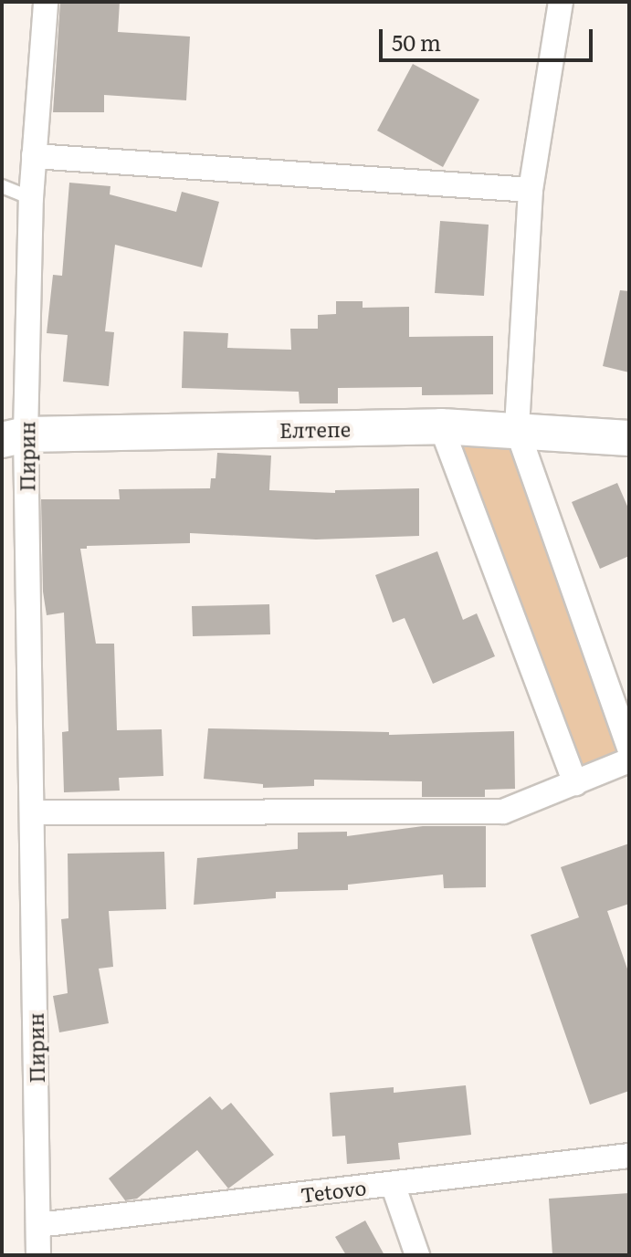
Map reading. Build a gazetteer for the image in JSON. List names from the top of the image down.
{
  "streets": {
    "main road": ["Елтепе"],
    "street": ["Пирин", "Tetovo"]
  },
  "crossings": [
    ["Елтепе", "Пирин"],
    ["Пирин", "Tetovo"]
  ],
  "scale_bar": "50 m"
}
